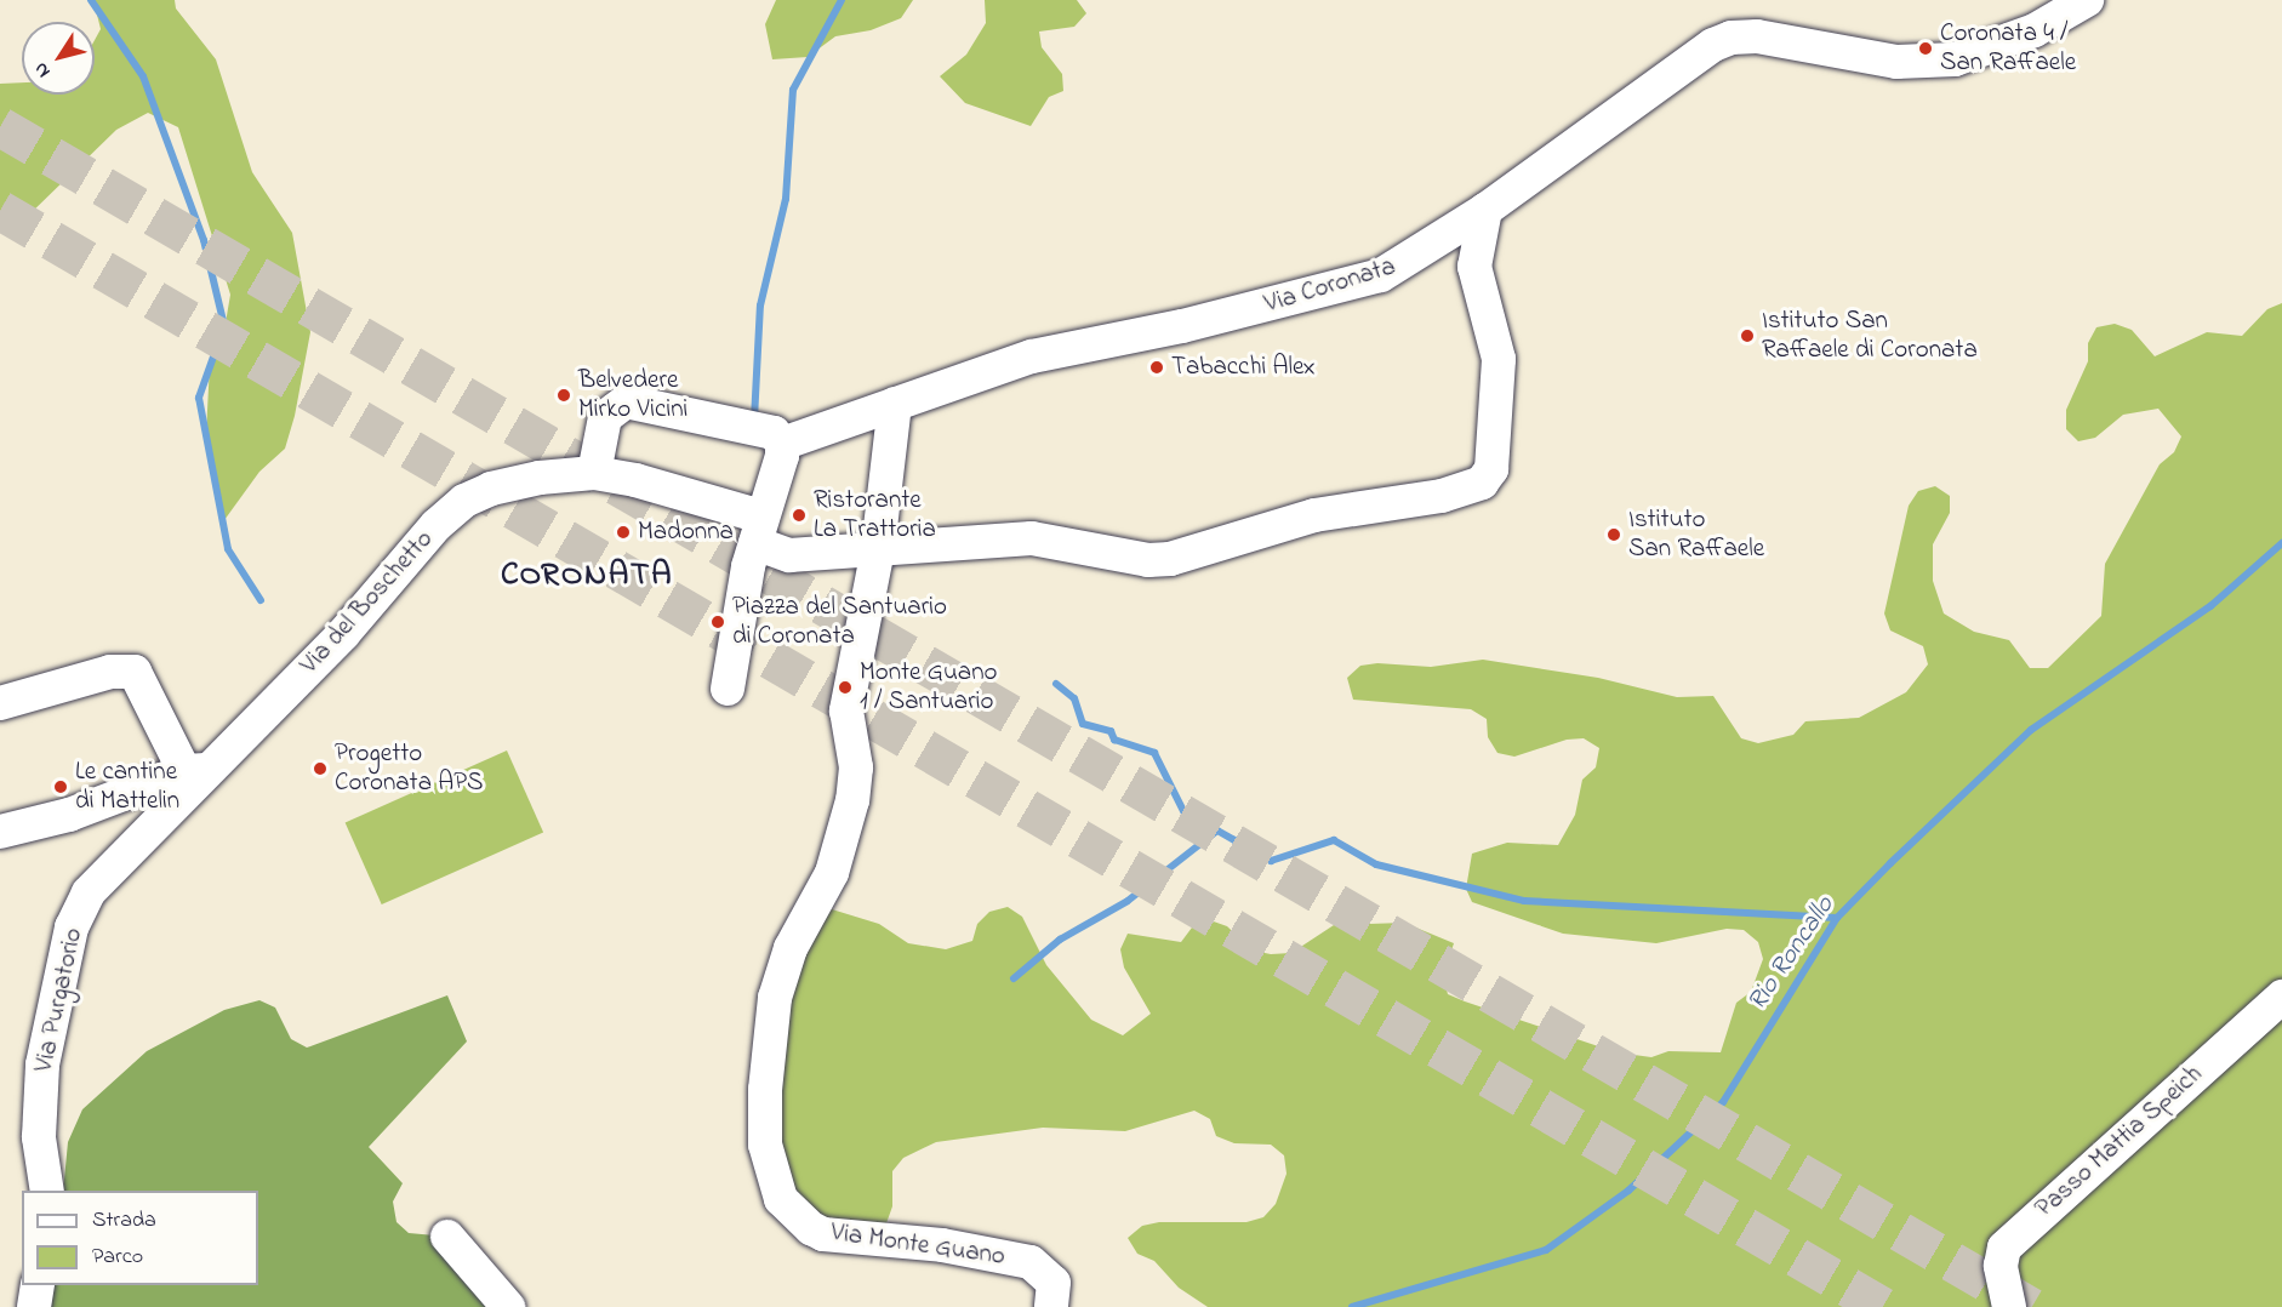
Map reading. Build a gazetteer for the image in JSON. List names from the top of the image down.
{
  "streets": {
    "street": [
      "Via Coronata",
      "Via del Boschetto",
      "Via Purgatorio",
      "Passo Mattia Speich",
      "Via Monte Guano"
    ]
  },
  "crossings": [
    ["Via Coronata", "Via Monte Guano"],
    ["Via del Boschetto", "Via Purgatorio"]
  ],
  "districts": ["CORONATA"],
  "water": ["Rio Roncallo"],
  "places": [
    "Coronata 4 / San Raffaele",
    "Istituto San Raffaele di Coronata",
    "Tabacchi Alex",
    "Belvedere Mirko Vicini",
    "Ristorante La Trattoria",
    "Madonna",
    "Istituto San Raffaele",
    "Piazza del Santuario di Coronata",
    "Monte Guano 1 / Santuario",
    "Progetto Coronata APS",
    "Le cantine di Mattelin"
  ],
  "legend": ["Strada", "Parco"],
  "north": "bottom left"
}
